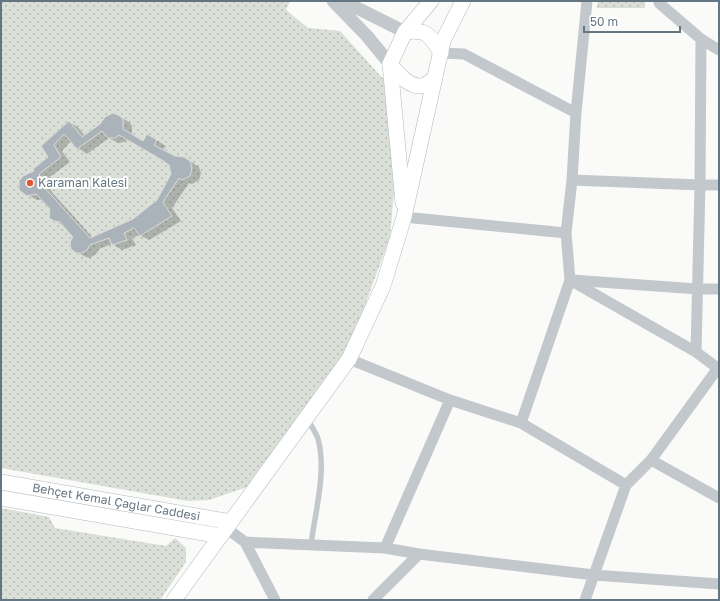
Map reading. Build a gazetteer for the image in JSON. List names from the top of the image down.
{
  "streets": {
    "main road": ["Behçet Kemal Çağlar Caddesi"]
  },
  "places": ["Karaman Kalesi"],
  "scale_bar": "50 m"
}
